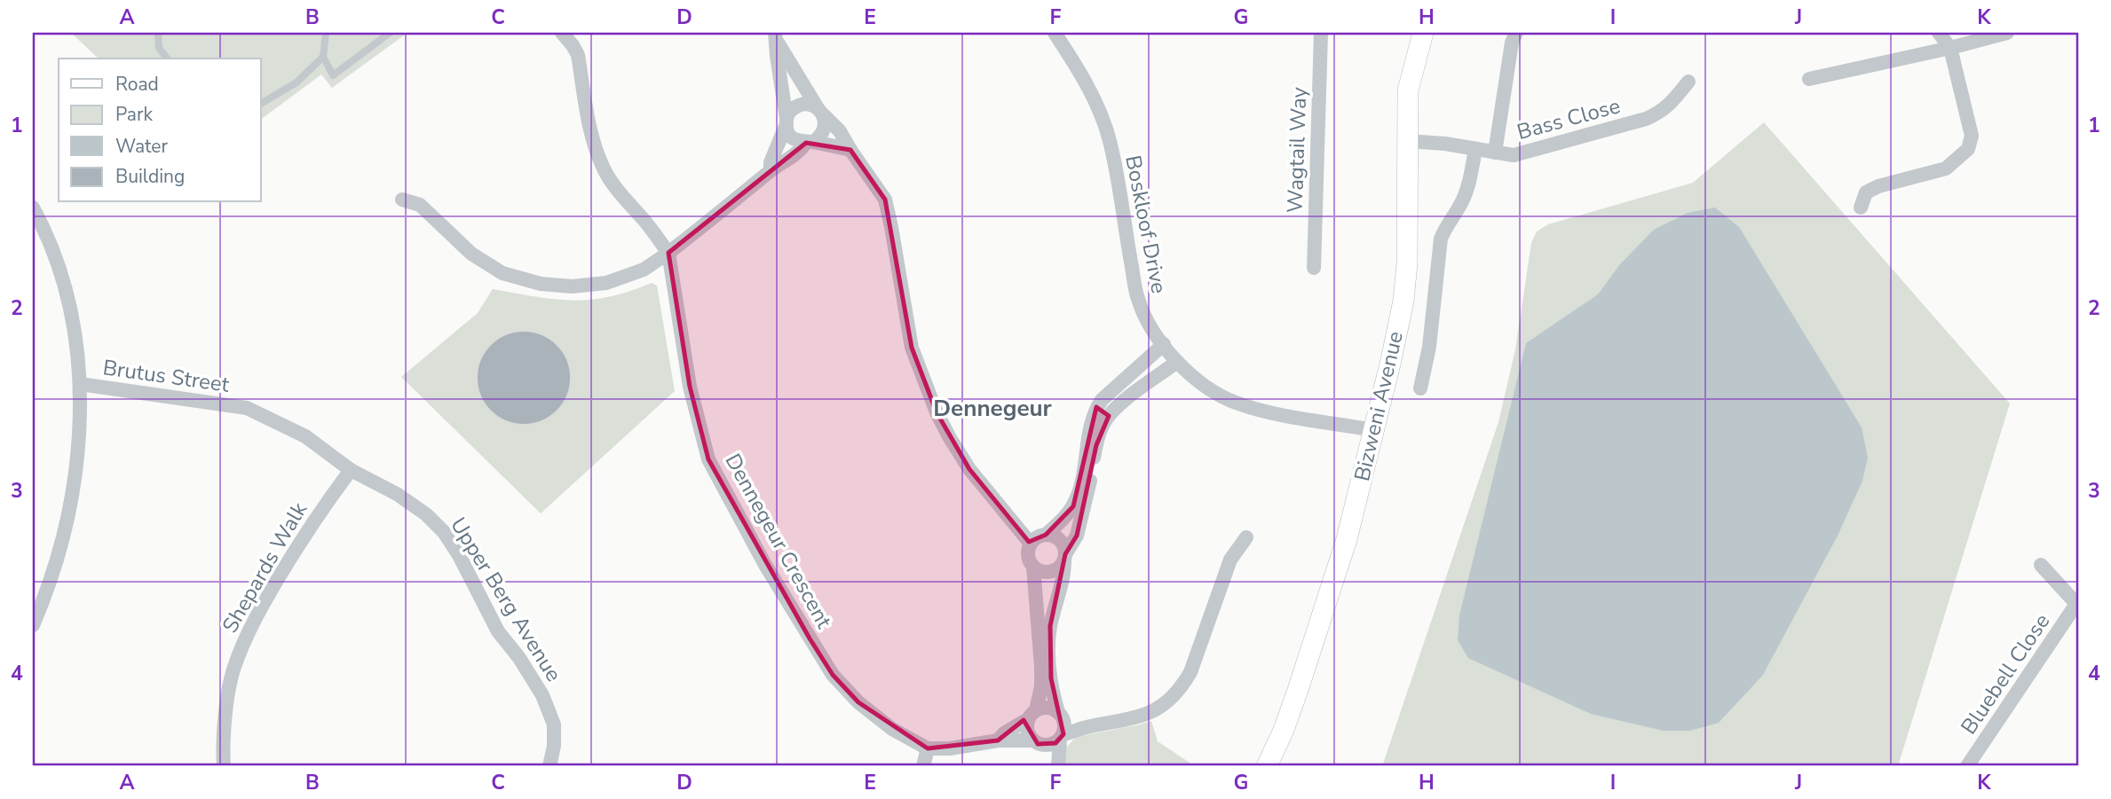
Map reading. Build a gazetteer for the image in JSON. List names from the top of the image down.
{
  "streets": {
    "street": [
      "Bass Close",
      "Wagtail Way",
      "Boskloof Drive",
      "Brutus Street",
      "Bizweni Avenue",
      "Dennegeur Crescent",
      "Shepards Walk",
      "Upper Berg Avenue",
      "Bluebell Close"
    ]
  },
  "crossings": [
    ["Bass Close", "Bizweni Avenue"],
    ["Boskloof Drive", "Bizweni Avenue"],
    ["Brutus Street", "Upper Berg Avenue"],
    ["Shepards Walk", "Upper Berg Avenue"]
  ],
  "districts": ["Dennegeur"],
  "legend": [
    "Road",
    "Park",
    "Water",
    "Building"
  ],
  "grid": {
    "columns": [
      "A",
      "B",
      "C",
      "D",
      "E",
      "F",
      "G",
      "H",
      "I",
      "J",
      "K"
    ],
    "rows": [
      "1",
      "2",
      "3",
      "4"
    ]
  }
}
